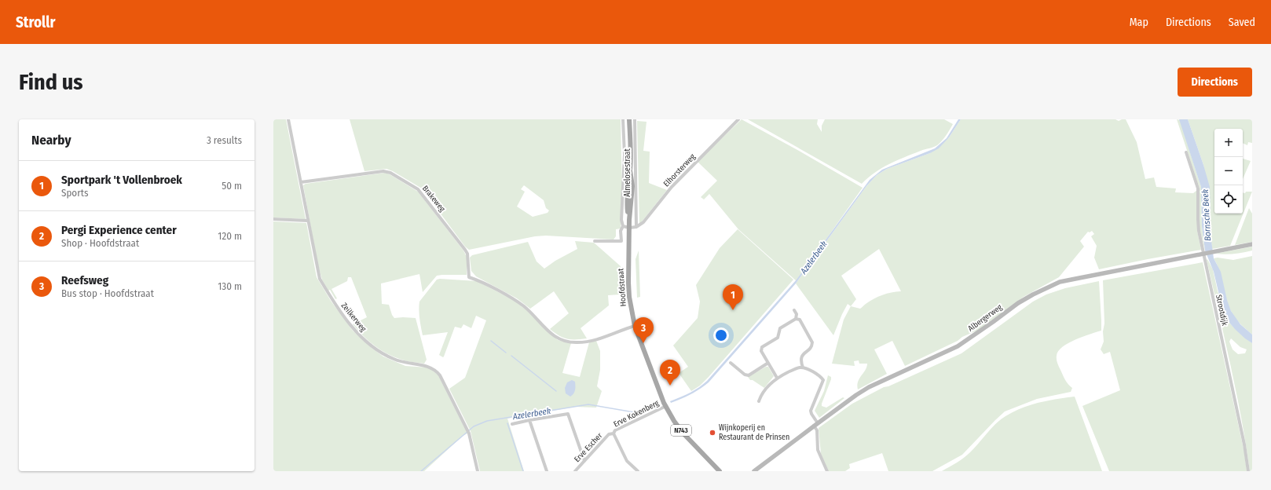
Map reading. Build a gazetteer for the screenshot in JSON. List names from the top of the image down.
{
  "streets": {
    "main road": [
      "Almelosestraat",
      "Hoofdstraat",
      "Albergerweg",
      "N743"
    ],
    "street": [
      "Elhorsterweg",
      "Brakeweg",
      "Strootdijk",
      "Zeilkerweg",
      "Erve Kokenberg",
      "Erve Escher"
    ]
  },
  "crossings": [
    ["Elhorsterweg", "Almelosestraat"],
    ["Almelosestraat", "Hoofdstraat"],
    ["Brakeweg", "Hoofdstraat"],
    ["Brakeweg", "Zeilkerweg"],
    ["Hoofdstraat", "Erve Kokenberg"],
    ["Strootdijk", "Albergerweg"],
    ["Erve Kokenberg", "Erve Escher"]
  ],
  "water": ["Bornsche Beek", "Azelerbeek"],
  "places": ["Wijnkoperij en Restaurant de Prinsen"],
  "page": {
    "header": "Strollr",
    "nav": ["Map", "Directions", "Saved"],
    "buttons": "Directions",
    "title": "Find us",
    "heading": ["Nearby", "3 results"],
    "map_buttons": ["+", "−"],
    "list": [
      {
        "mark": "1",
        "name": "Sportpark 't Vollenbroek",
        "note": "Sports",
        "value": "50 m"
      },
      {
        "mark": "2",
        "name": "Pergi Experience center",
        "note": "Shop · Hoofdstraat",
        "value": "120 m"
      },
      {
        "mark": "3",
        "name": "Reefsweg",
        "note": "Bus stop · Hoofdstraat",
        "value": "130 m"
      }
    ],
    "pins": ["1", "3", "2"]
  }
}
